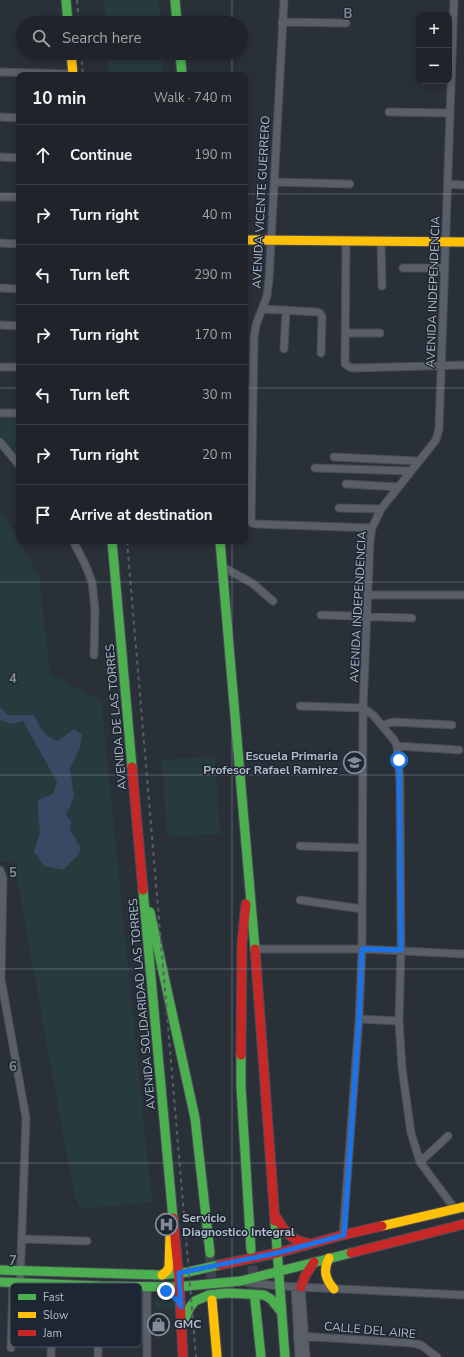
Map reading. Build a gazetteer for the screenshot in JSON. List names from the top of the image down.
{
  "streets": {
    "main road": ["AVENIDA DE LAS TORRES", "AVENIDA SOLIDARIDAD LAS TORRES"],
    "street": ["AVENIDA VICENTE GUERRERO", "AVENIDA INDEPENDENCIA", "CALLE DEL AIRE"]
  },
  "crossings": [
    ["AVENIDA VICENTE GUERRERO", "AVENIDA INDEPENDENCIA"],
    ["AVENIDA DE LAS TORRES", "AVENIDA SOLIDARIDAD LAS TORRES"]
  ],
  "places": {
    "school or university": ["Escuela Primaria Profesor Rafael Ramirez"],
    "hospital": ["Servicio Diagnostico Integral"],
    "shop": ["GMC"]
  },
  "legend": ["Fast", "Slow", "Jam"],
  "page": {
    "map_buttons": ["+", "−"],
    "search": "Search here",
    "heading": ["10 min", "Walk · 740 m"],
    "list": [
      ["Continue", "190 m"],
      ["Turn right", "40 m"],
      ["Turn left", "290 m"],
      ["Turn right", "170 m"],
      ["Turn left", "30 m"],
      ["Turn right", "20 m"],
      "Arrive at destination"
    ]
  },
  "grid": {
    "columns": ["B"],
    "rows": [
      "4",
      "5",
      "6",
      "7"
    ]
  }
}
